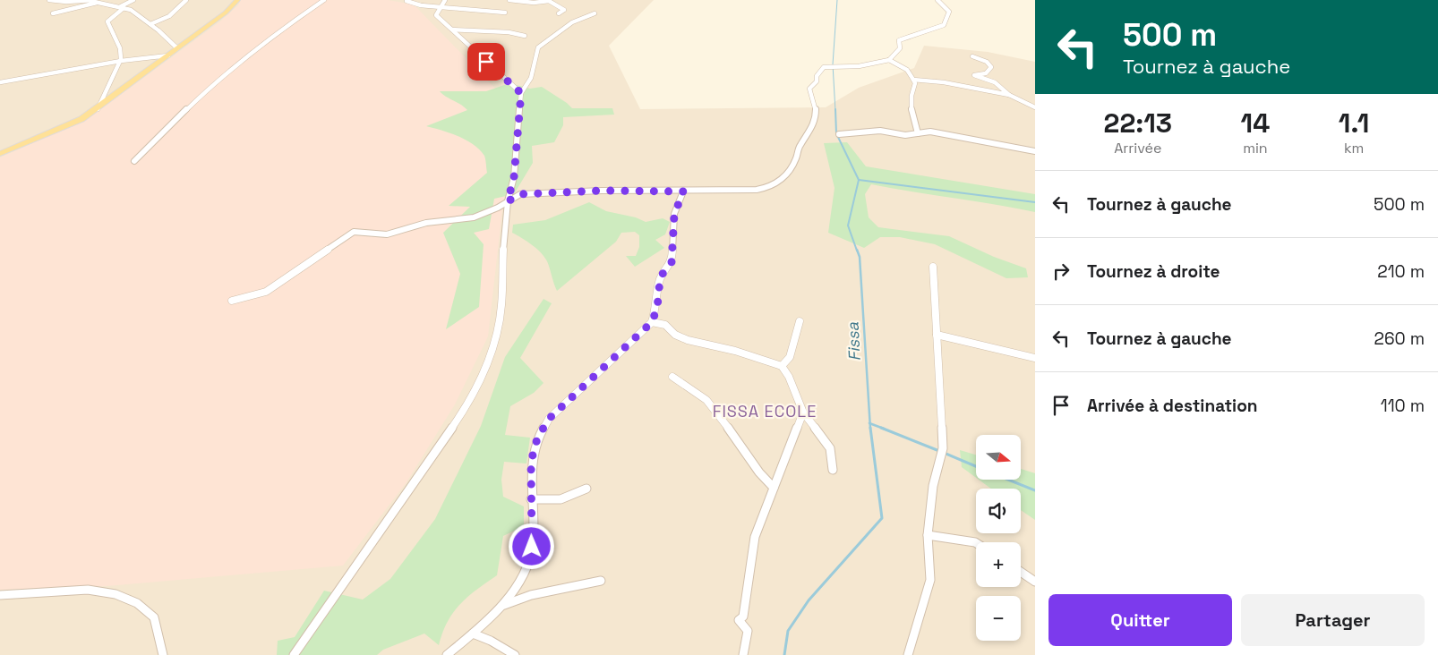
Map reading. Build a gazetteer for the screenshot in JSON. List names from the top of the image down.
{
  "districts": ["FISSA ECOLE"],
  "water": ["Fissa"],
  "north": "right",
  "page": {
    "turn": ["500 m", "Tournez à gauche"],
    "eta": [
      "22:13",
      "Arrivée",
      "14",
      "min",
      "1.1",
      "km"
    ],
    "list": [
      {
        "name": "Tournez à gauche",
        "value": "500 m"
      },
      {
        "name": "Tournez à droite",
        "value": "210 m"
      },
      {
        "name": "Tournez à gauche",
        "value": "260 m"
      },
      {
        "name": "Arrivée à destination",
        "value": "110 m"
      }
    ],
    "map_buttons": ["+", "−"],
    "buttons": ["Quitter", "Partager"]
  }
}
